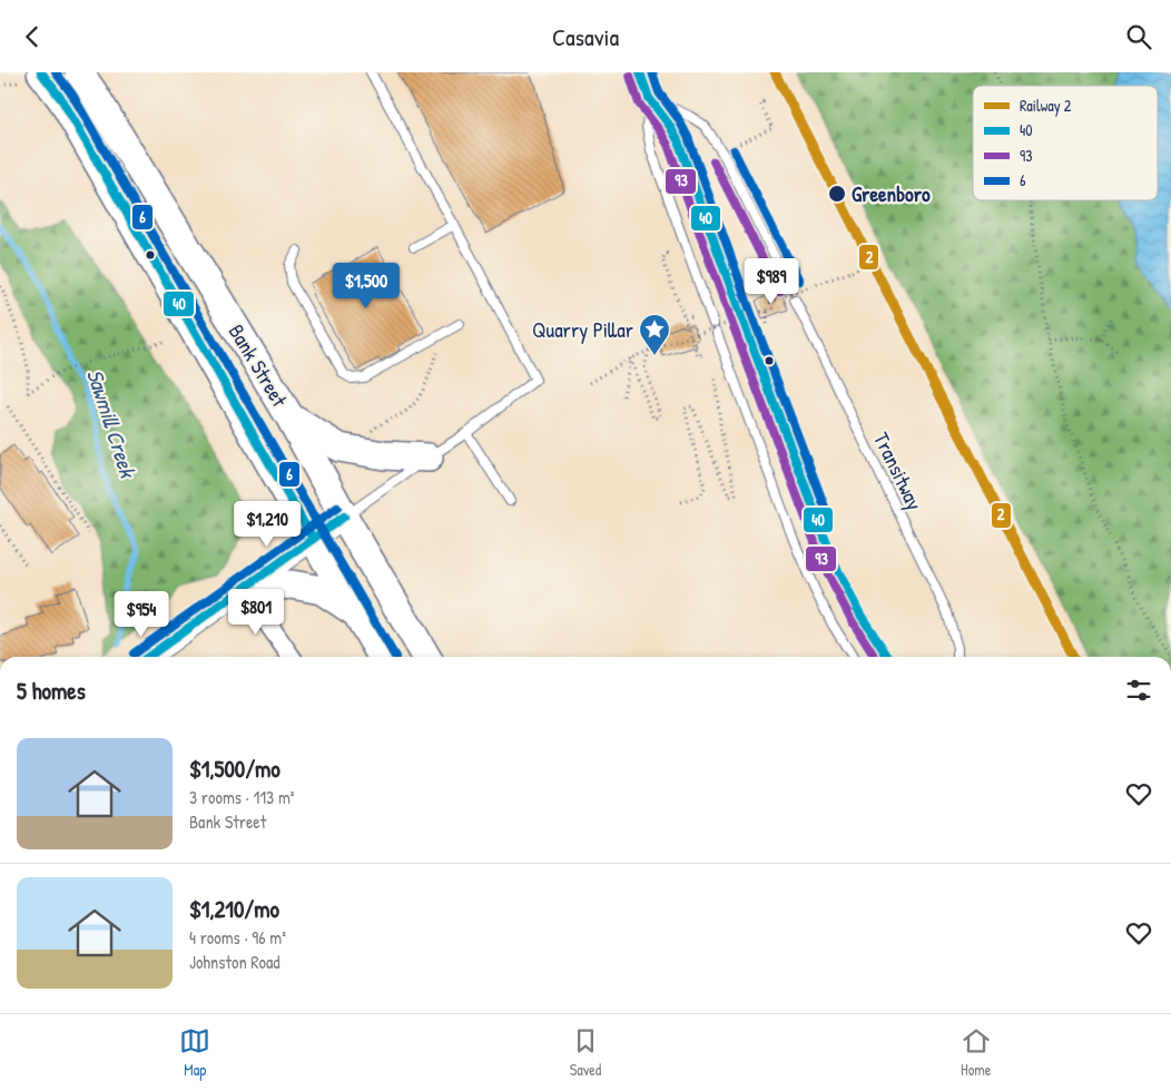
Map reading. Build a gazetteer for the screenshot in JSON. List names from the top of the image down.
{
  "streets": {
    "main road": ["Bank Street"],
    "lane": ["Transitway"]
  },
  "water": ["Sawmill Creek"],
  "places": {
    "other": ["Greenboro"],
    "place": ["Quarry Pillar"]
  },
  "lines": [
    "rail line 2",
    "transit line 40",
    "transit line 6",
    "transit line 93"
  ],
  "legend": [
    "Railway 2",
    "40",
    "93",
    "6"
  ],
  "page": {
    "header": "Casavia",
    "price": [
      "$989",
      "$1,500",
      "$1,210",
      "$801",
      "$954"
    ],
    "heading": "5 homes",
    "list": [
      {
        "name": "$1,500/mo",
        "note": "3 rooms · 113 m² · Bank Street"
      },
      {
        "name": "$1,210/mo",
        "note": "4 rooms · 96 m² · Johnston Road"
      }
    ],
    "tabs": ["Map", "Saved", "Home"]
  }
}
